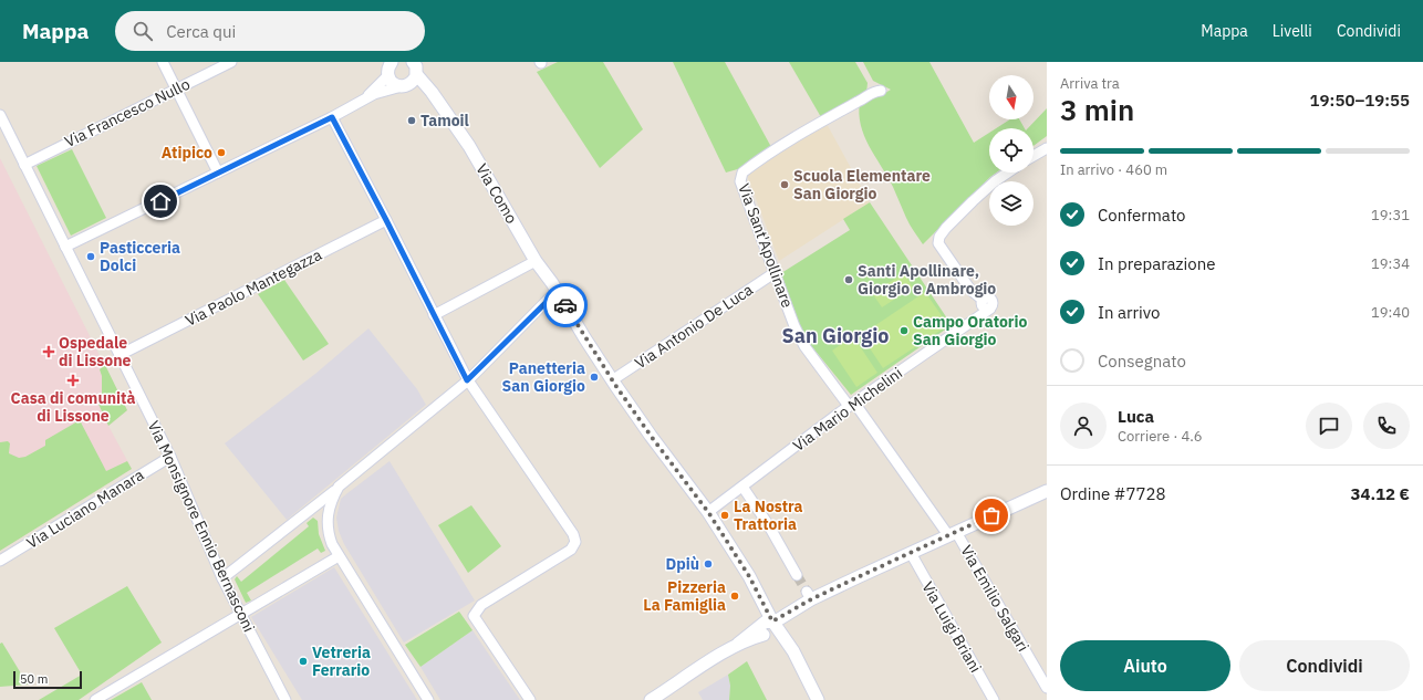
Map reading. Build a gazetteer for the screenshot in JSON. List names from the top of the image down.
{
  "streets": {
    "street": [
      "Via Francesco Nullo",
      "Via Como",
      "Via Sant'Apollinare",
      "Via Paolo Mantegazza",
      "Via Antonio De Luca",
      "Via Mario Michelini",
      "Via Luciano Manara",
      "Via Monsignore Ennio Bernasconi",
      "Via Emilio Salgari",
      "Via Luigi Briani"
    ]
  },
  "crossings": [
    ["Via Francesco Nullo", "Via Monsignore Ennio Bernasconi"],
    ["Via Como", "Via Antonio De Luca"],
    ["Via Como", "Via Mario Michelini"],
    ["Via Sant'Apollinare", "Via Antonio De Luca"],
    ["Via Sant'Apollinare", "Via Mario Michelini"],
    ["Via Sant'Apollinare", "Via Emilio Salgari"],
    ["Via Paolo Mantegazza", "Via Monsignore Ennio Bernasconi"],
    ["Via Mario Michelini", "Via Emilio Salgari"],
    ["Via Luciano Manara", "Via Monsignore Ennio Bernasconi"]
  ],
  "districts": ["San Giorgio"],
  "places": {
    "other": [
      "Tamoil",
      "Atipico",
      "Scuola Elementare San Giorgio",
      "Pasticceria Dolci",
      "Santi Apollinare, Giorgio e Ambrogio",
      "Campo Oratorio San Giorgio",
      "Panetteria San Giorgio",
      "La Nostra Trattoria",
      "Dpiù",
      "Pizzeria La Famiglia",
      "Vetreria Ferrario"
    ],
    "health": ["Ospedale di Lissone", "Casa di comunità di Lissone"]
  },
  "scale_bar": "50 m",
  "north": "bottom",
  "page": {
    "header": "Mappa",
    "search": "Cerca qui",
    "nav": ["Mappa", "Livelli", "Condividi"],
    "heading": ["3 min", "Arriva tra", "19:50–19:55"],
    "panel": [
      "Luca",
      "Corriere · 4.6",
      "Ordine #7728",
      "34.12 €"
    ],
    "bar": "In arrivo · 460 m",
    "list": [
      ["Confermato", "19:31"],
      ["In preparazione", "19:34"],
      ["In arrivo", "19:40"],
      "Consegnato"
    ],
    "buttons": ["Aiuto", "Condividi"],
    "scale": "50 m"
  }
}
